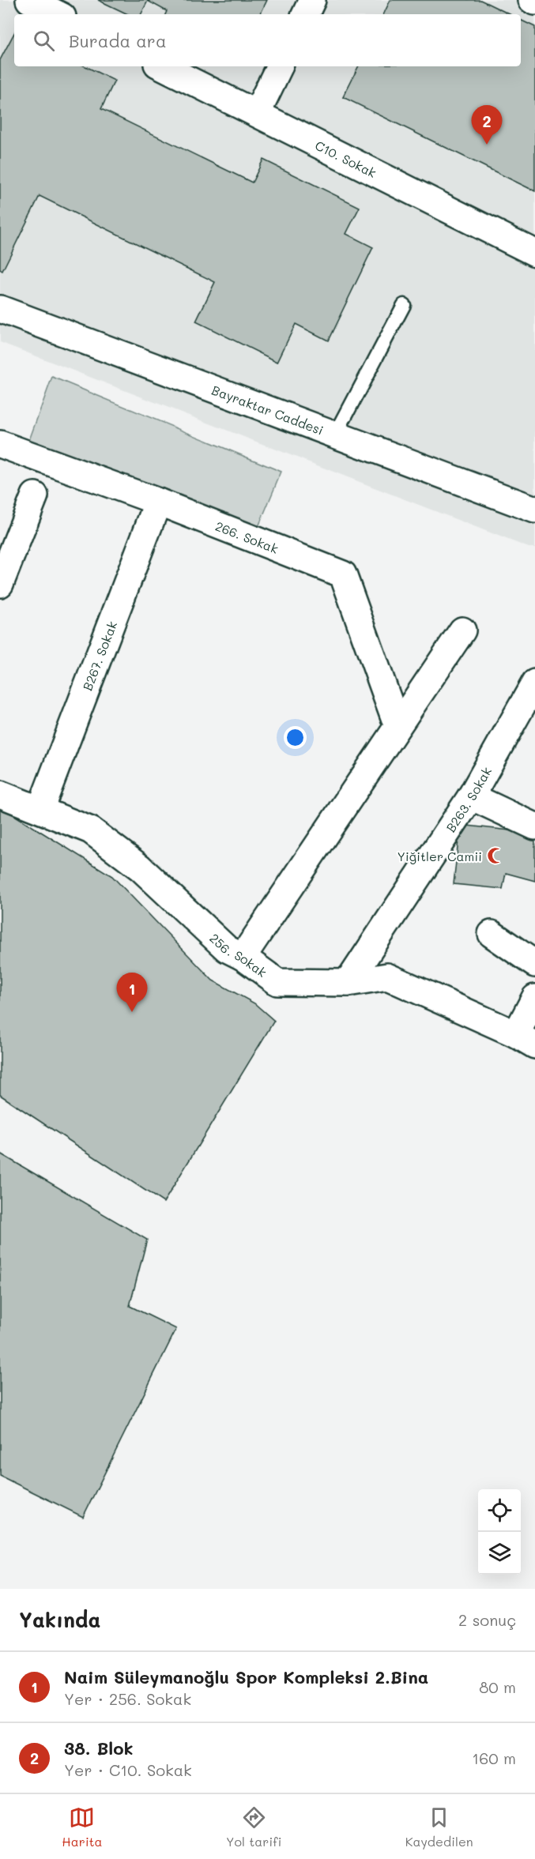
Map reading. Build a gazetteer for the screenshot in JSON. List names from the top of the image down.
{
  "streets": {
    "street": [
      "C10. Sokak",
      "Bayraktar Caddesi",
      "266. Sokak",
      "B267. Sokak",
      "B263. Sokak",
      "256. Sokak"
    ]
  },
  "crossings": [
    ["266. Sokak", "B267. Sokak"],
    ["B267. Sokak", "256. Sokak"],
    ["B263. Sokak", "256. Sokak"]
  ],
  "places": {
    "mosque": ["Yiğitler Camii"]
  },
  "page": {
    "search": "Burada ara",
    "pins": ["2", "1"],
    "heading": ["Yakında", "2 sonuç"],
    "list": [
      {
        "mark": "1",
        "name": "Naim Süleymanoğlu Spor Kompleksi 2.Bina",
        "note": "Yer · 256. Sokak",
        "value": "80 m"
      },
      {
        "mark": "2",
        "name": "38. Blok",
        "note": "Yer · C10. Sokak",
        "value": "160 m"
      }
    ],
    "nav": ["Harita", "Yol tarifi", "Kaydedilen"]
  }
}
